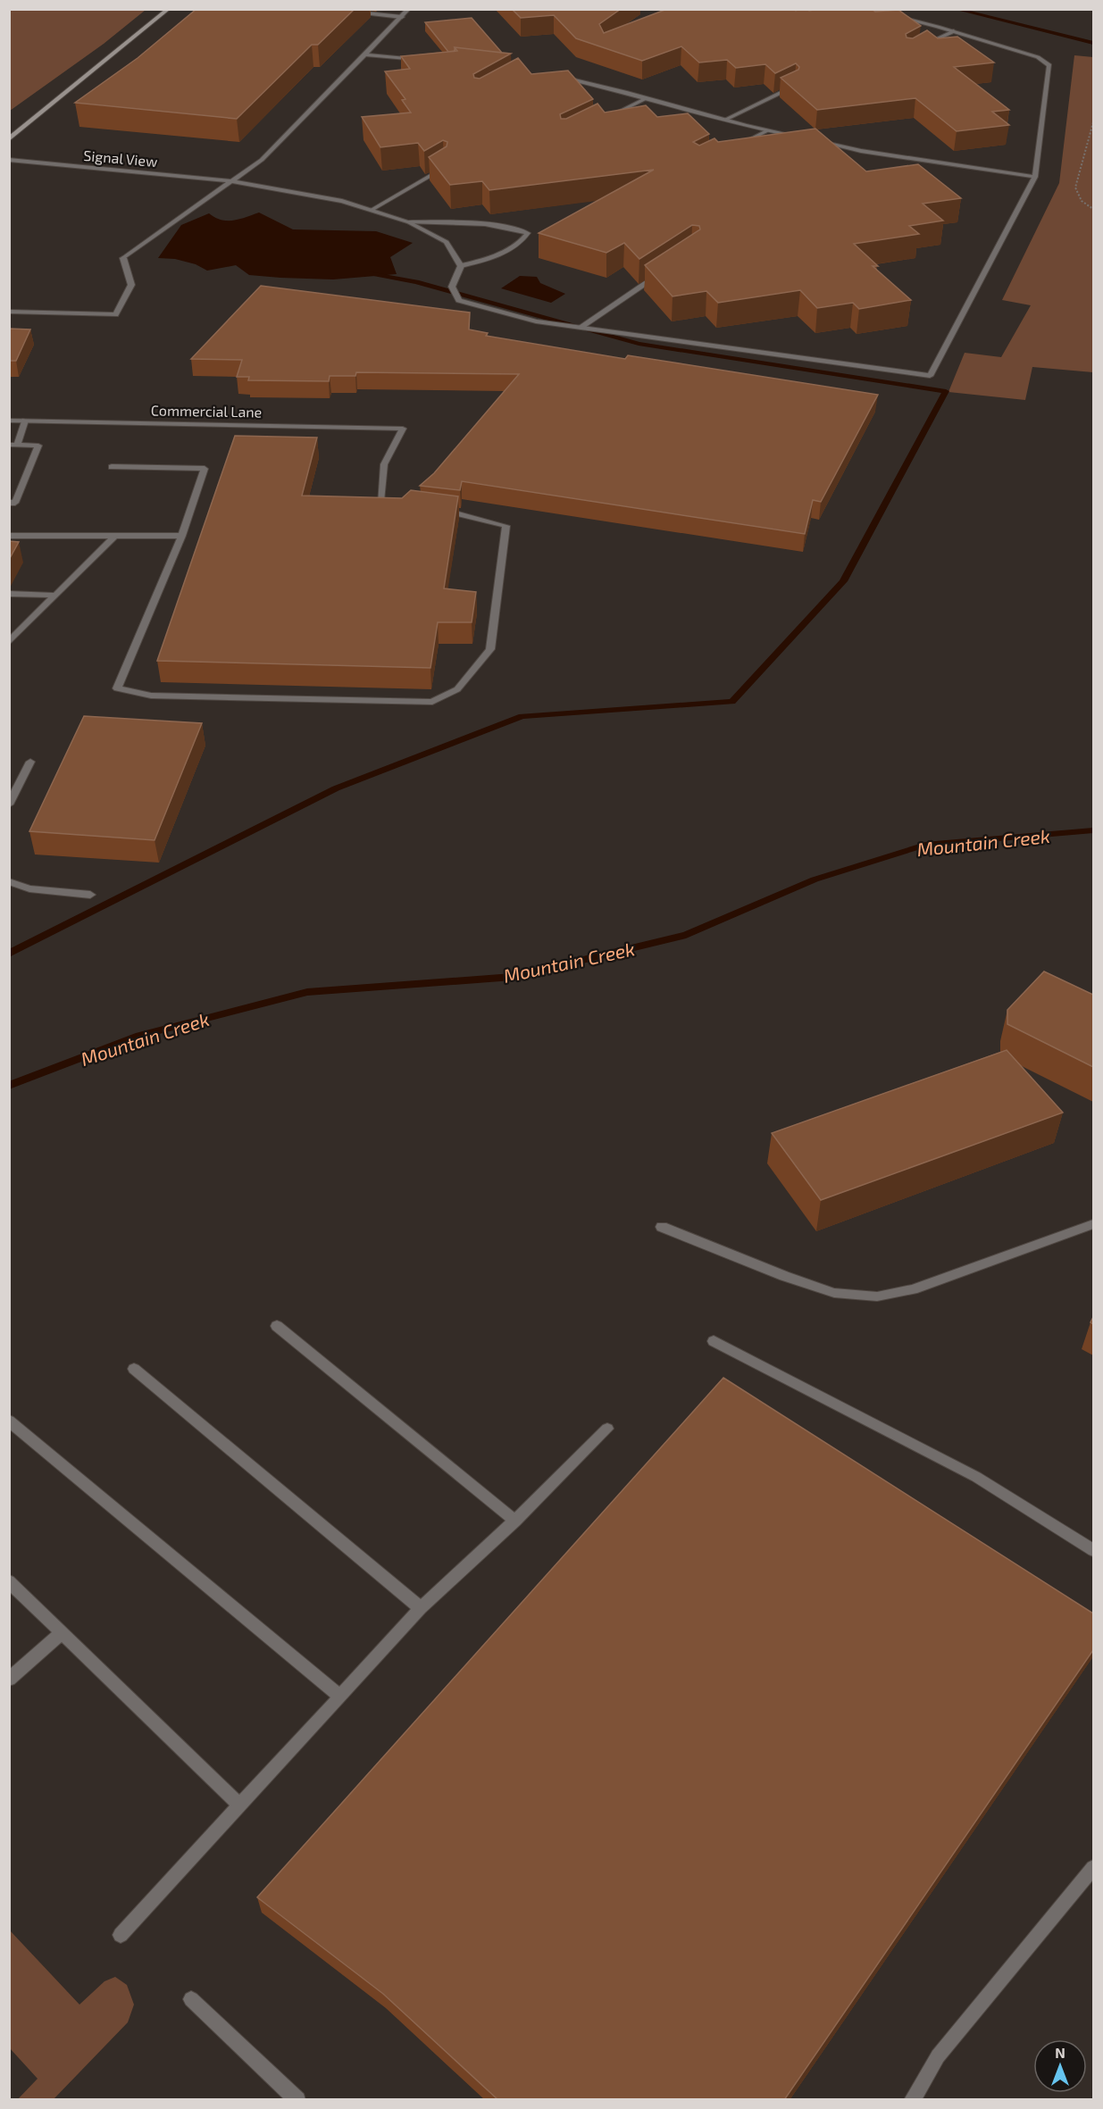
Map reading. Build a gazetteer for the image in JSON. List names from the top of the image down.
{
  "streets": {
    "street": ["Signal View", "Commercial Lane"]
  },
  "water": ["Mountain Creek"],
  "north": "top"
}
